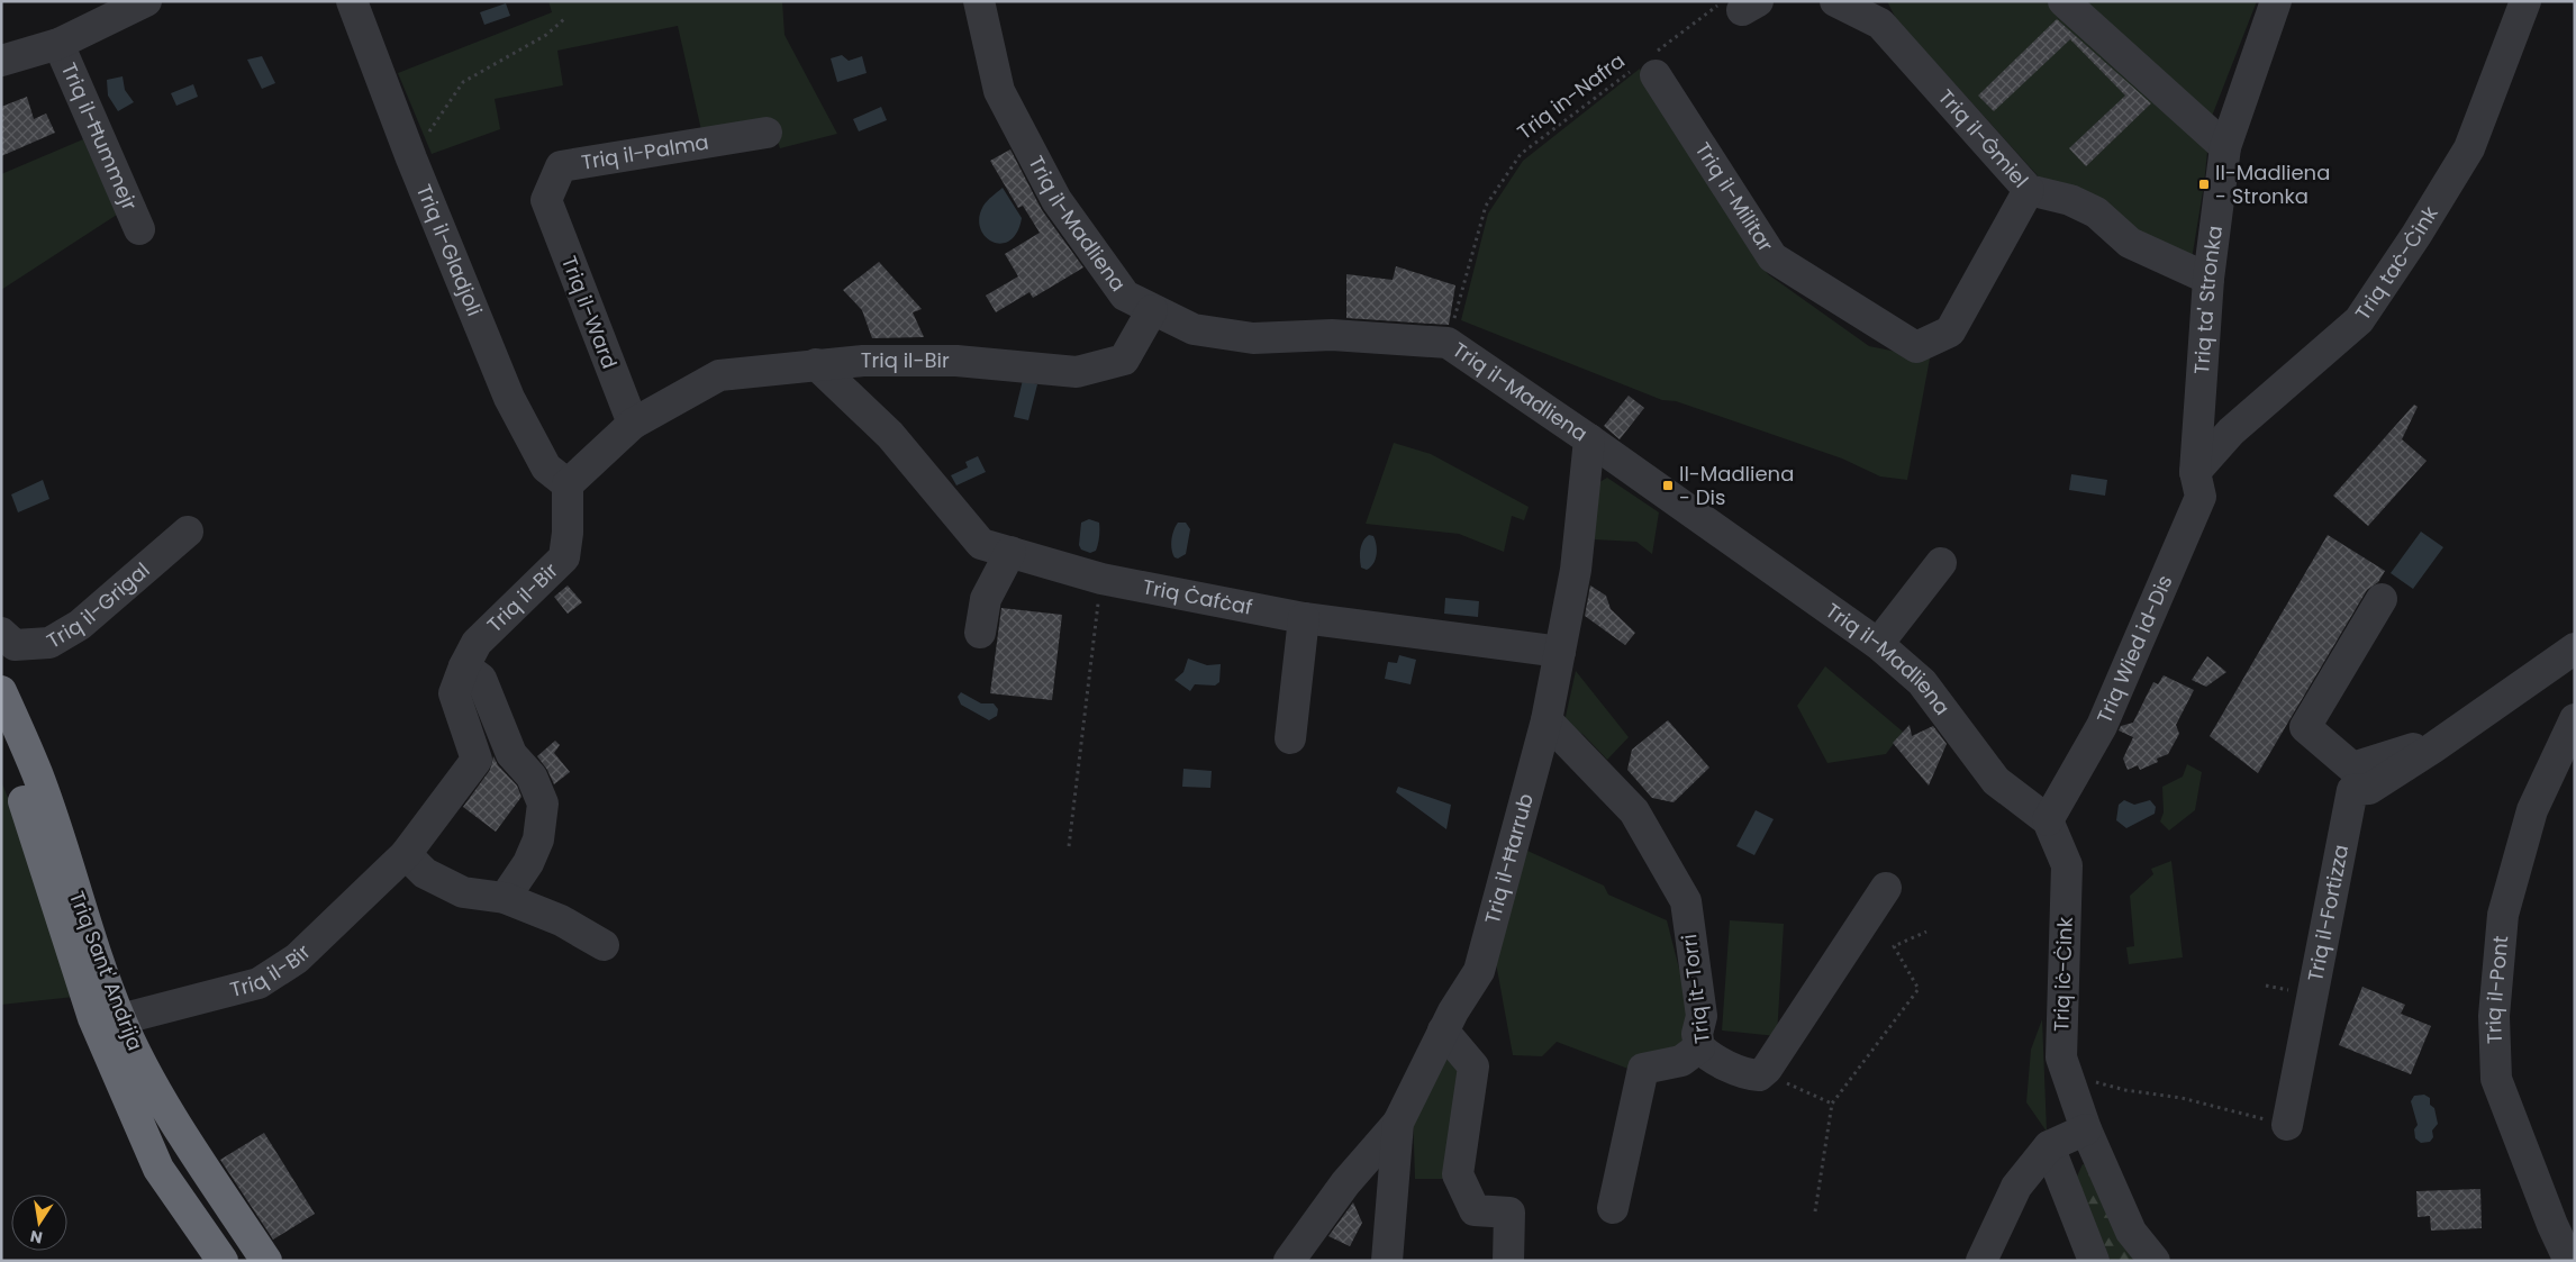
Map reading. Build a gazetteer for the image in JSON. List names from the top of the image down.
{
  "streets": {
    "highway": ["Triq Sant' Andrija"],
    "street": [
      "Triq il-Ħummejr",
      "Triq il-Ġmiel",
      "Triq il-Palma",
      "Triq il-Militar",
      "Triq il-Madliena",
      "Triq il-Gladjoli",
      "Triq taċ-Ċink",
      "Triq ta' Stronka",
      "Triq il-Ward",
      "Triq il-Bir",
      "Triq Ċafċaf",
      "Triq il-Grigal",
      "Triq Wied id-Dis",
      "Triq il-Ħarrub",
      "Triq il-Fortizza",
      "Triq iċ-Ċink",
      "Triq it-Torri",
      "Triq il-Pont"
    ],
    "path": ["Triq in-Nafra"]
  },
  "crossings": [
    ["Triq in-Nafra", "Triq il-Militar"],
    ["Triq in-Nafra", "Triq il-Madliena"],
    ["Triq il-Ġmiel", "Triq il-Militar"],
    ["Triq il-Ġmiel", "Triq ta' Stronka"],
    ["Triq il-Palma", "Triq il-Ward"],
    ["Triq il-Madliena", "Triq il-Bir"],
    ["Triq il-Madliena", "Triq Wied id-Dis"],
    ["Triq il-Madliena", "Triq il-Ħarrub"],
    ["Triq il-Madliena", "Triq iċ-Ċink"],
    ["Triq il-Gladjoli", "Triq il-Bir"],
    ["Triq taċ-Ċink", "Triq ta' Stronka"],
    ["Triq taċ-Ċink", "Triq Wied id-Dis"],
    ["Triq ta' Stronka", "Triq Wied id-Dis"],
    ["Triq il-Ward", "Triq il-Bir"],
    ["Triq il-Bir", "Triq Ċafċaf"],
    ["Triq il-Bir", "Triq Sant' Andrija"],
    ["Triq Ċafċaf", "Triq il-Ħarrub"],
    ["Triq Wied id-Dis", "Triq iċ-Ċink"],
    ["Triq il-Ħarrub", "Triq it-Torri"]
  ],
  "places": {
    "transit": ["Il-Madliena - Stronka", "Il-Madliena - Dis"]
  },
  "north": "bottom"
}
